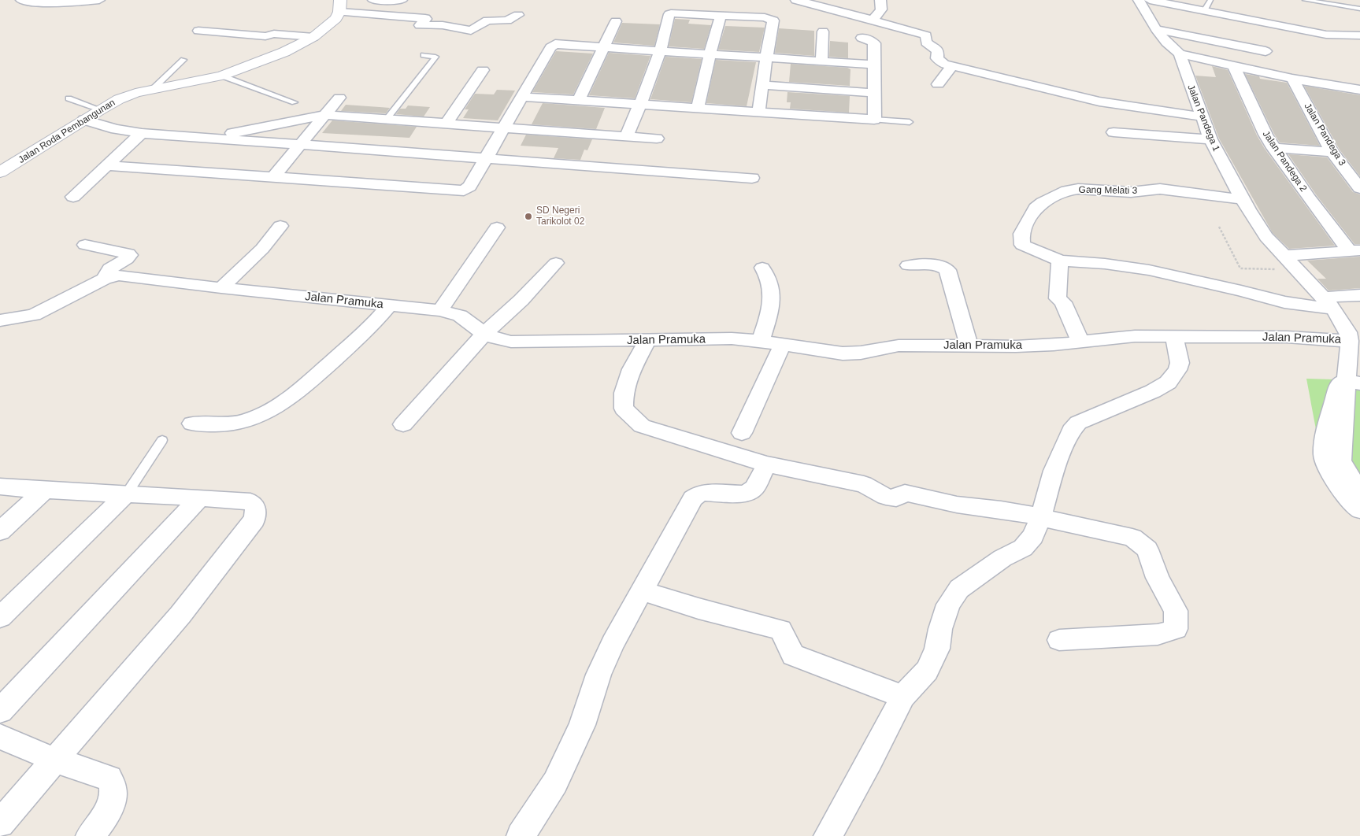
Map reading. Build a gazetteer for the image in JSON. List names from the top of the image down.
{
  "streets": {
    "street": [
      "Jalan Pandega 1",
      "Jalan Roda Pembangunan",
      "Jalan Pandega 3",
      "Jalan Pandega 2",
      "Gang Melati 3",
      "Jalan Pramuka"
    ]
  },
  "crossings": [
    ["Jalan Pandega 1", "Gang Melati 3"],
    ["Jalan Pandega 1", "Jalan Pramuka"]
  ],
  "places": ["SD Negeri Tarikolot 02"]
}
